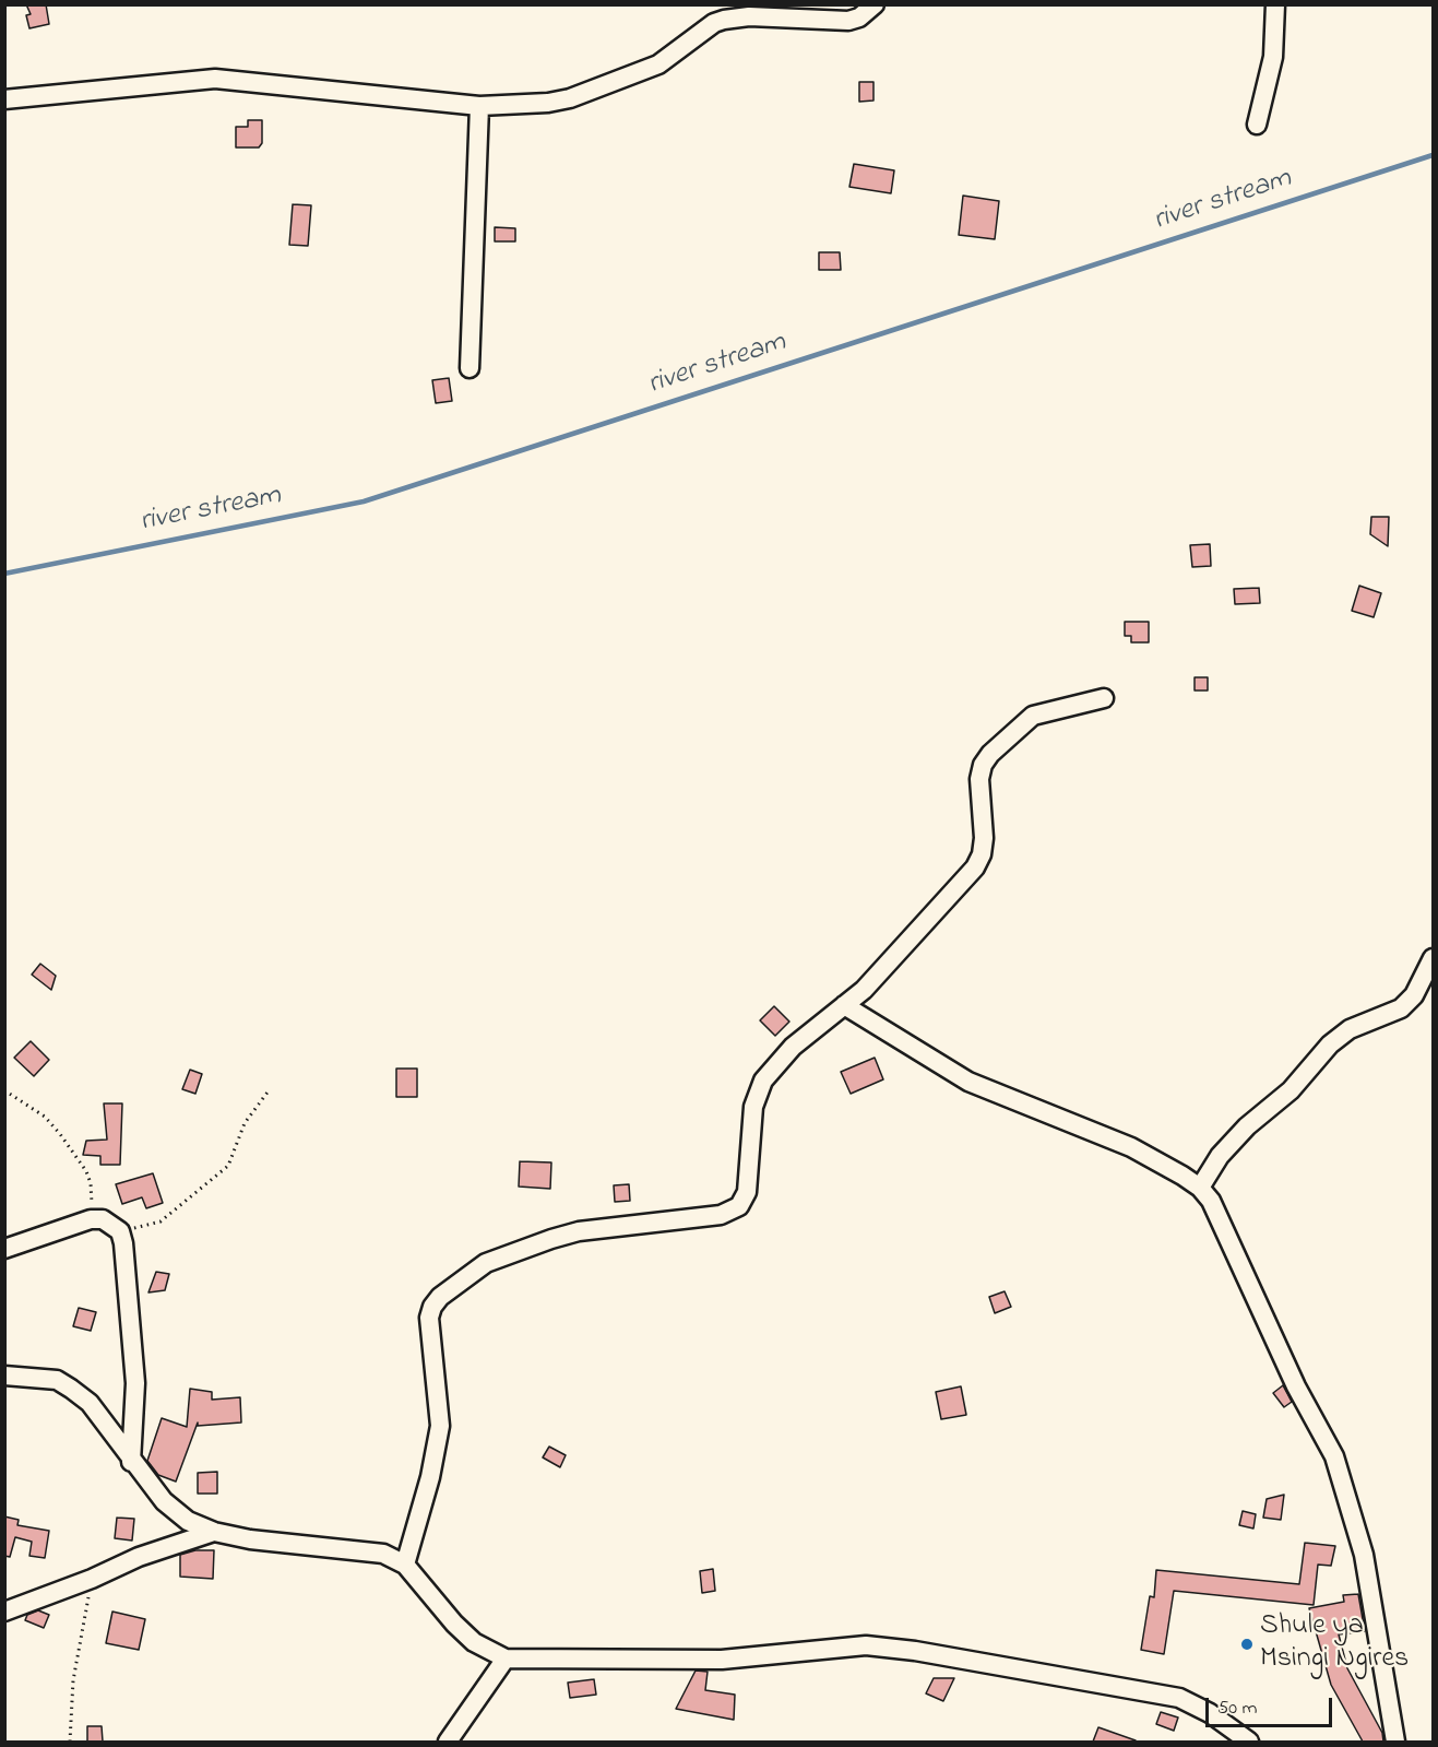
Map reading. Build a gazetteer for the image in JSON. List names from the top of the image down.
{
  "water": ["river stream"],
  "places": ["Shule ya Msingi Ngires"],
  "scale_bar": "50 m"
}
